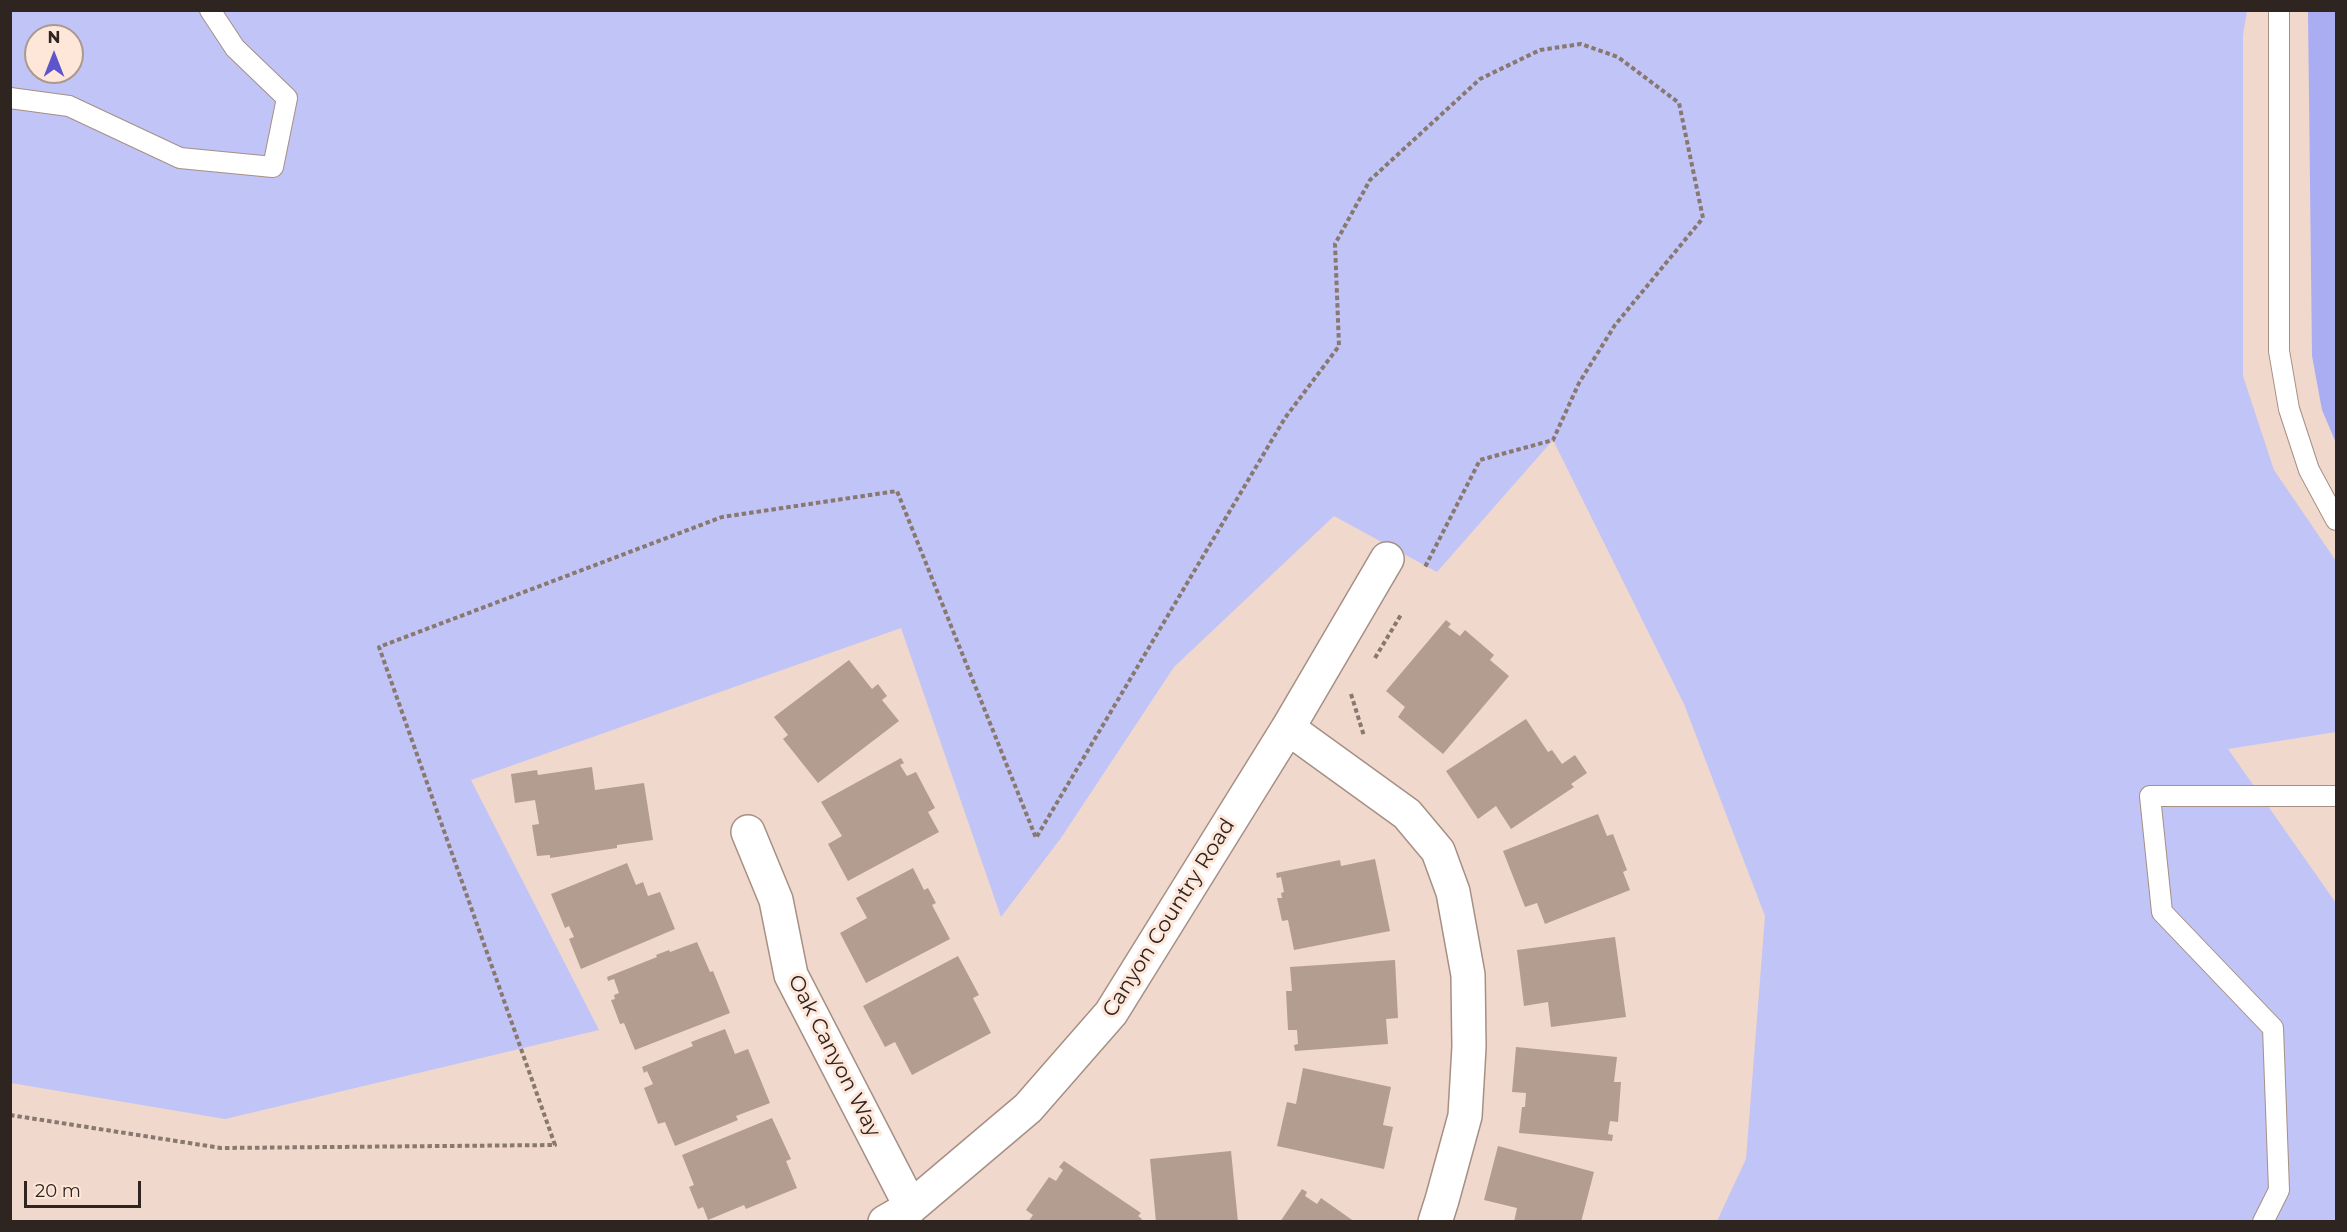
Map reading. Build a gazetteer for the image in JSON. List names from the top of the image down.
{
  "streets": {
    "street": ["Canyon Country Road", "Oak Canyon Way"]
  },
  "crossings": [
    ["Canyon Country Road", "Oak Canyon Way"]
  ],
  "scale_bar": "20 m",
  "north": "top"
}
